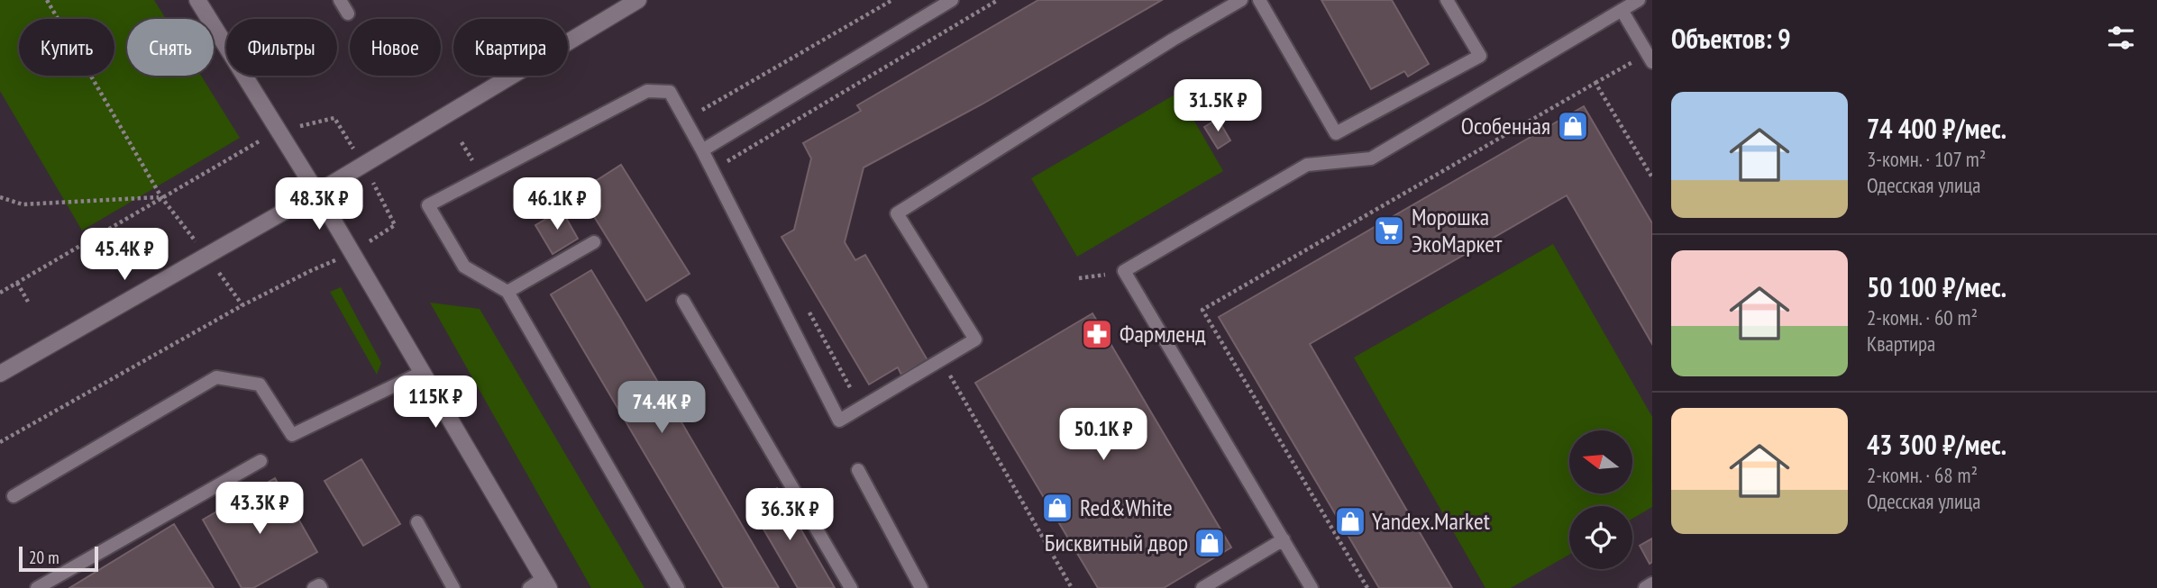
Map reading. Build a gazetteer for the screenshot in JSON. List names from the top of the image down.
{
  "places": {
    "shop": [
      "Особенная",
      "Red&White",
      "Yandex.Market",
      "Бисквитный двор"
    ],
    "supermarket": ["Морошка ЭкоМаркет"],
    "pharmacy": ["Фармленд"]
  },
  "scale_bar": "20 m",
  "north": "left",
  "page": {
    "heading": "Объектов: 9",
    "chip": [
      "Купить",
      "Снять",
      "Фильтры",
      "Новое",
      "Квартира"
    ],
    "list": [
      {
        "name": "74 400 ₽/мес.",
        "note": "3-комн. · 107 m² · Одесская улица"
      },
      {
        "name": "50 100 ₽/мес.",
        "note": "2-комн. · 60 m² · Квартира"
      },
      {
        "name": "43 300 ₽/мес.",
        "note": "2-комн. · 68 m² · Одесская улица"
      }
    ],
    "price": [
      "31.5K ₽",
      "48.3K ₽",
      "46.1K ₽",
      "45.4K ₽",
      "115K ₽",
      "74.4K ₽",
      "50.1K ₽",
      "43.3K ₽",
      "36.3K ₽"
    ],
    "scale": "20 m"
  }
}
